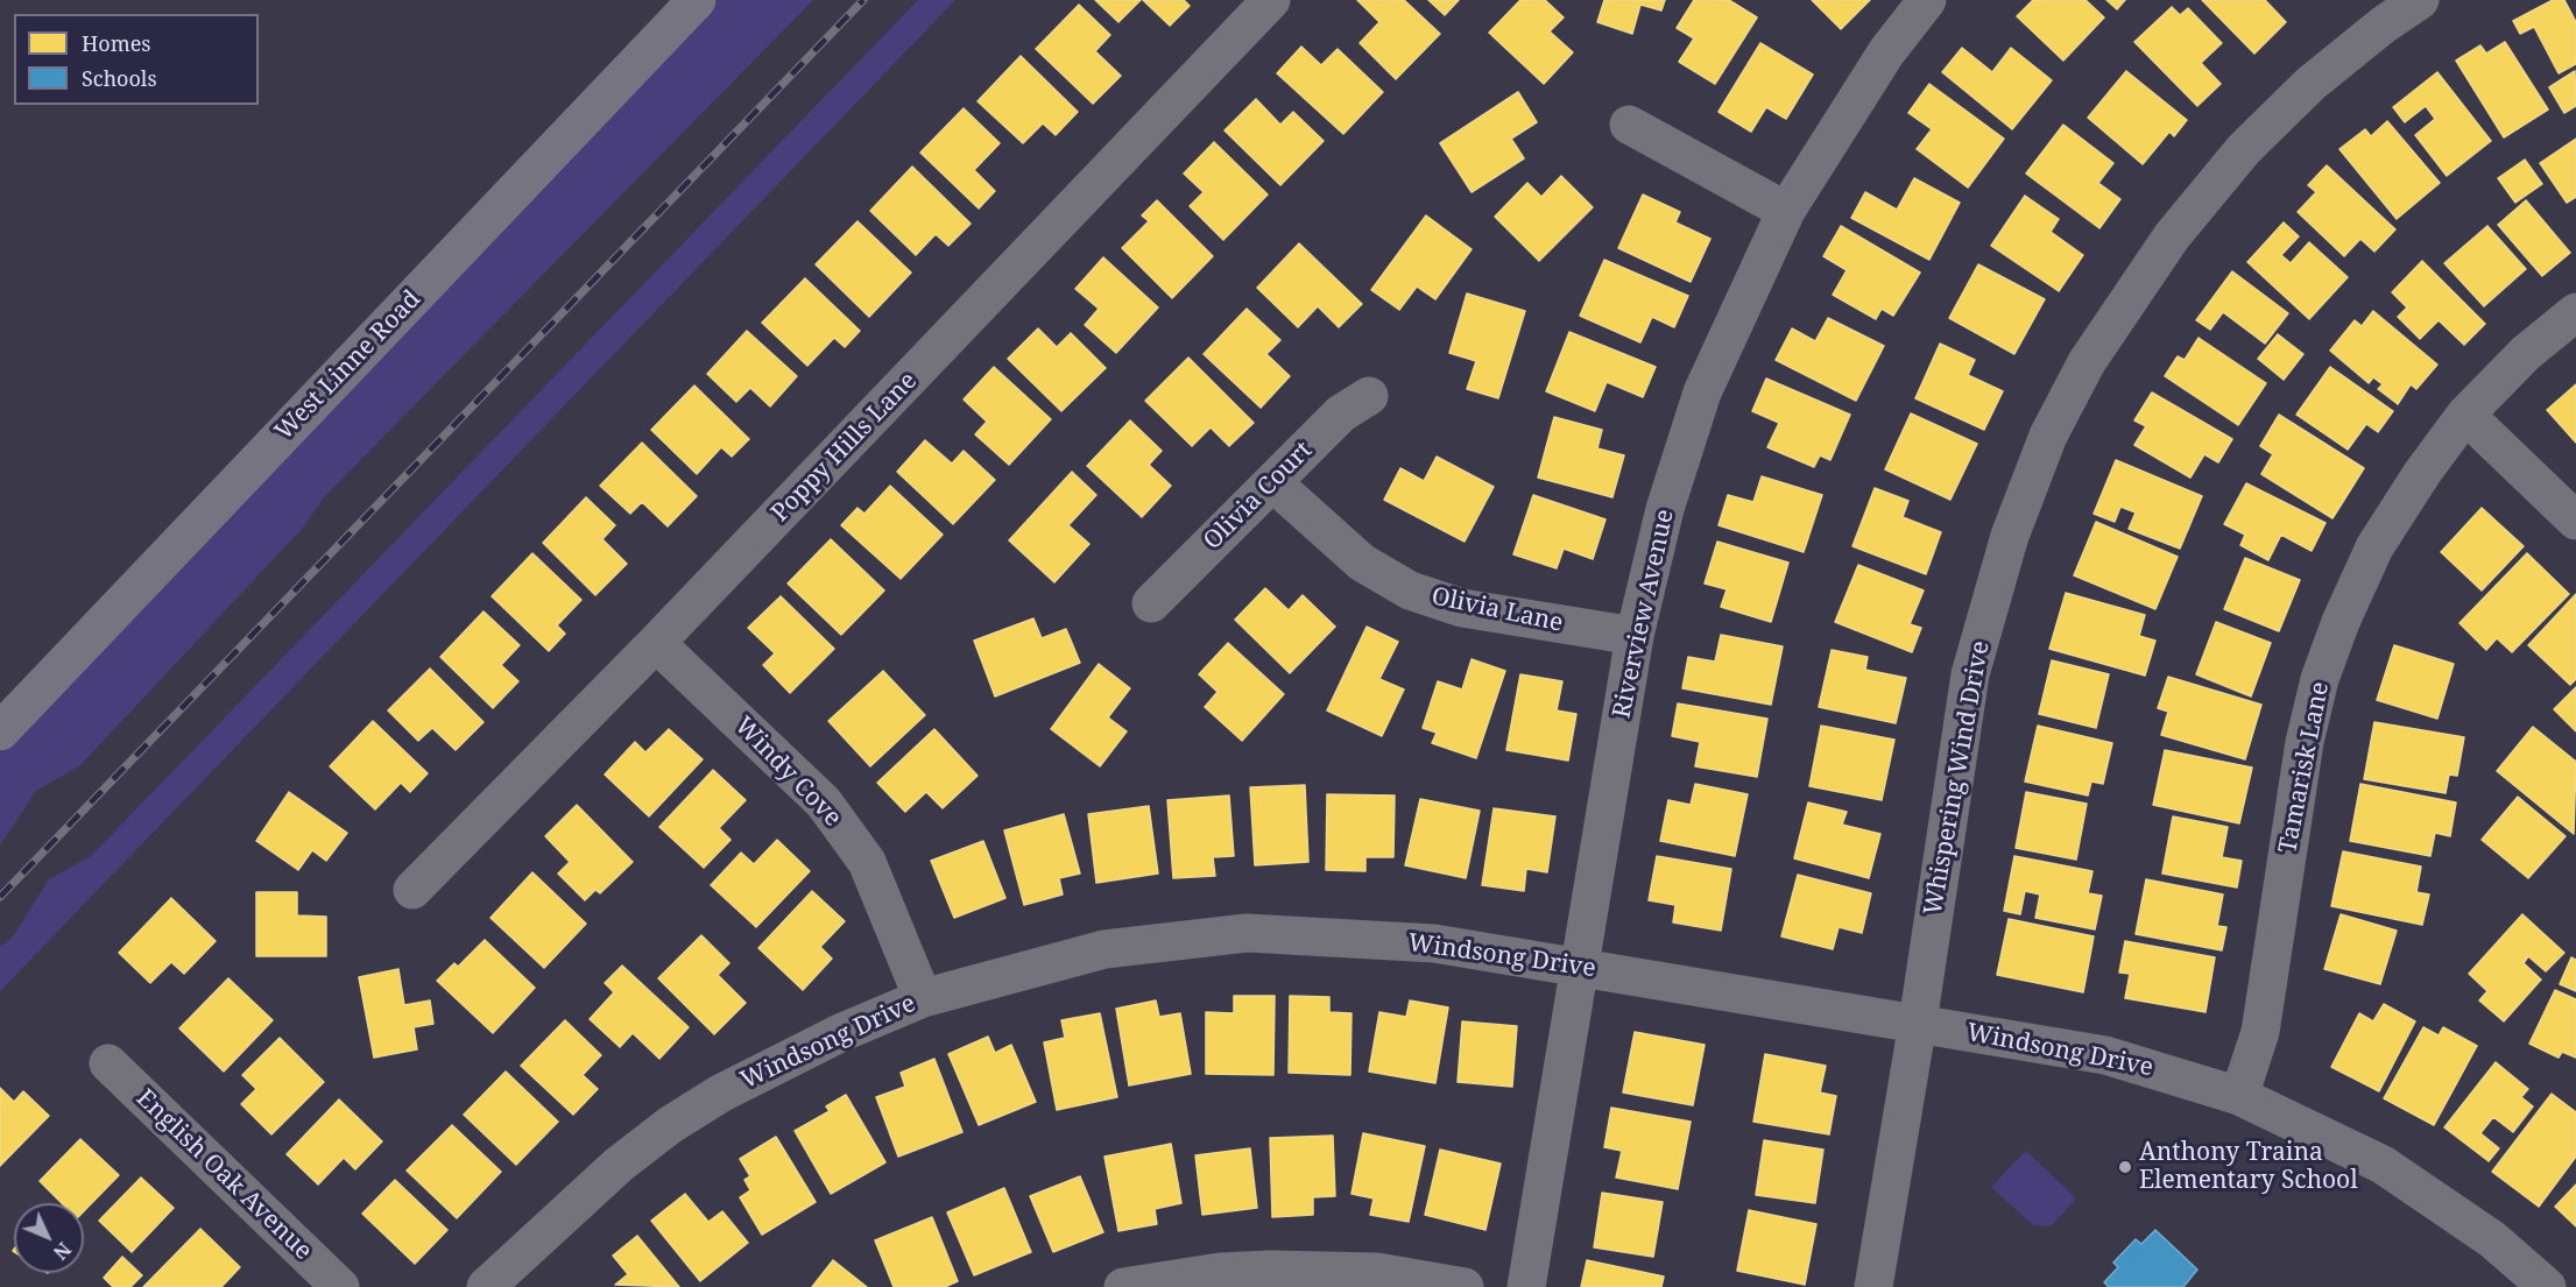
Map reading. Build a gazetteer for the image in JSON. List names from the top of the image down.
{
  "streets": {
    "main road": ["West Linne Road"],
    "street": [
      "Poppy Hills Lane",
      "Olivia Court",
      "Olivia Lane",
      "Riverview Avenue",
      "Tamarisk Lane",
      "Windy Cove",
      "Whispering Wind Drive",
      "Windsong Drive",
      "English Oak Avenue"
    ]
  },
  "crossings": [
    ["Poppy Hills Lane", "Windy Cove"],
    ["Olivia Court", "Olivia Lane"],
    ["Olivia Lane", "Riverview Avenue"],
    ["Riverview Avenue", "Windsong Drive"],
    ["Tamarisk Lane", "Windsong Drive"],
    ["Windy Cove", "Windsong Drive"],
    ["Whispering Wind Drive", "Windsong Drive"]
  ],
  "places": ["Anthony Traina Elementary School"],
  "legend": ["Homes", "Schools"],
  "north": "bottom right"
}
